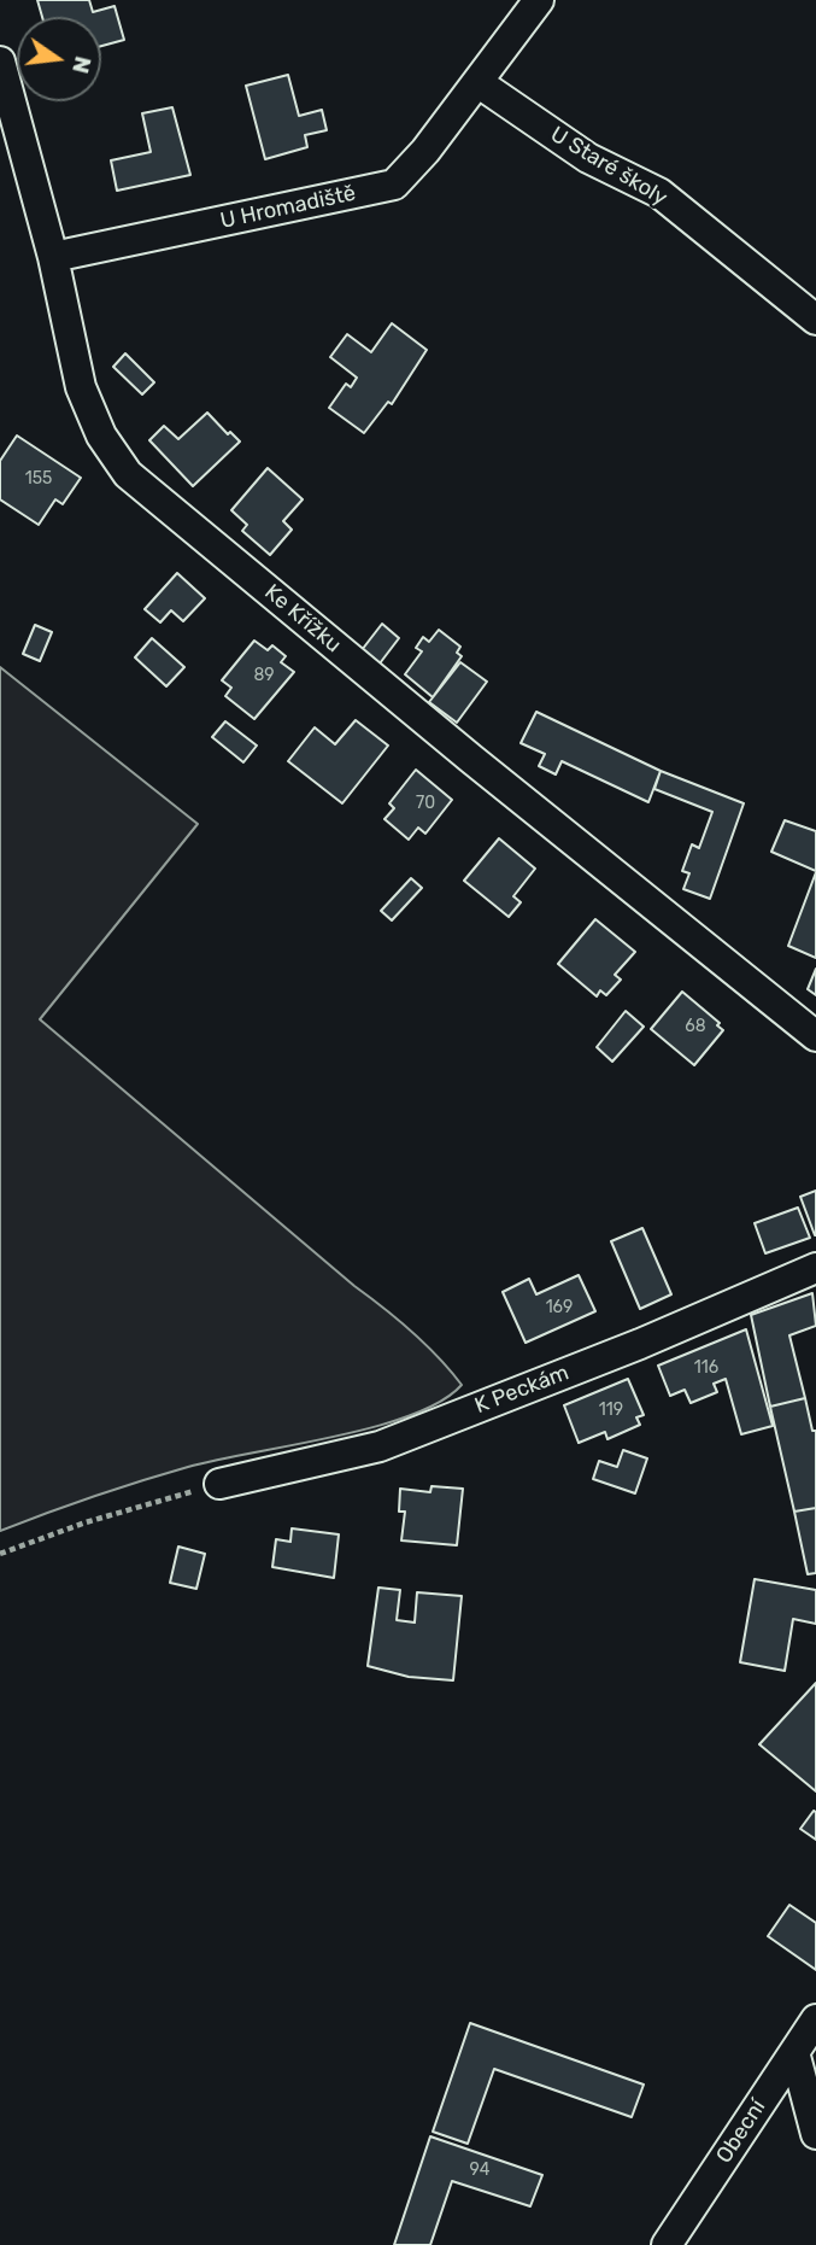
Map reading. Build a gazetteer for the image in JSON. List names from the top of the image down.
{
  "streets": {
    "street": [
      "U Staré školy",
      "U Hromadiště",
      "Ke Křížku",
      "K Peckám",
      "Obecní"
    ]
  },
  "crossings": [
    ["U Staré školy", "U Hromadiště"],
    ["U Hromadiště", "Ke Křížku"]
  ],
  "house_numbers": [
    "155",
    "89",
    "70",
    "68",
    "169",
    "116",
    "119",
    "94"
  ],
  "north": "right"
}
